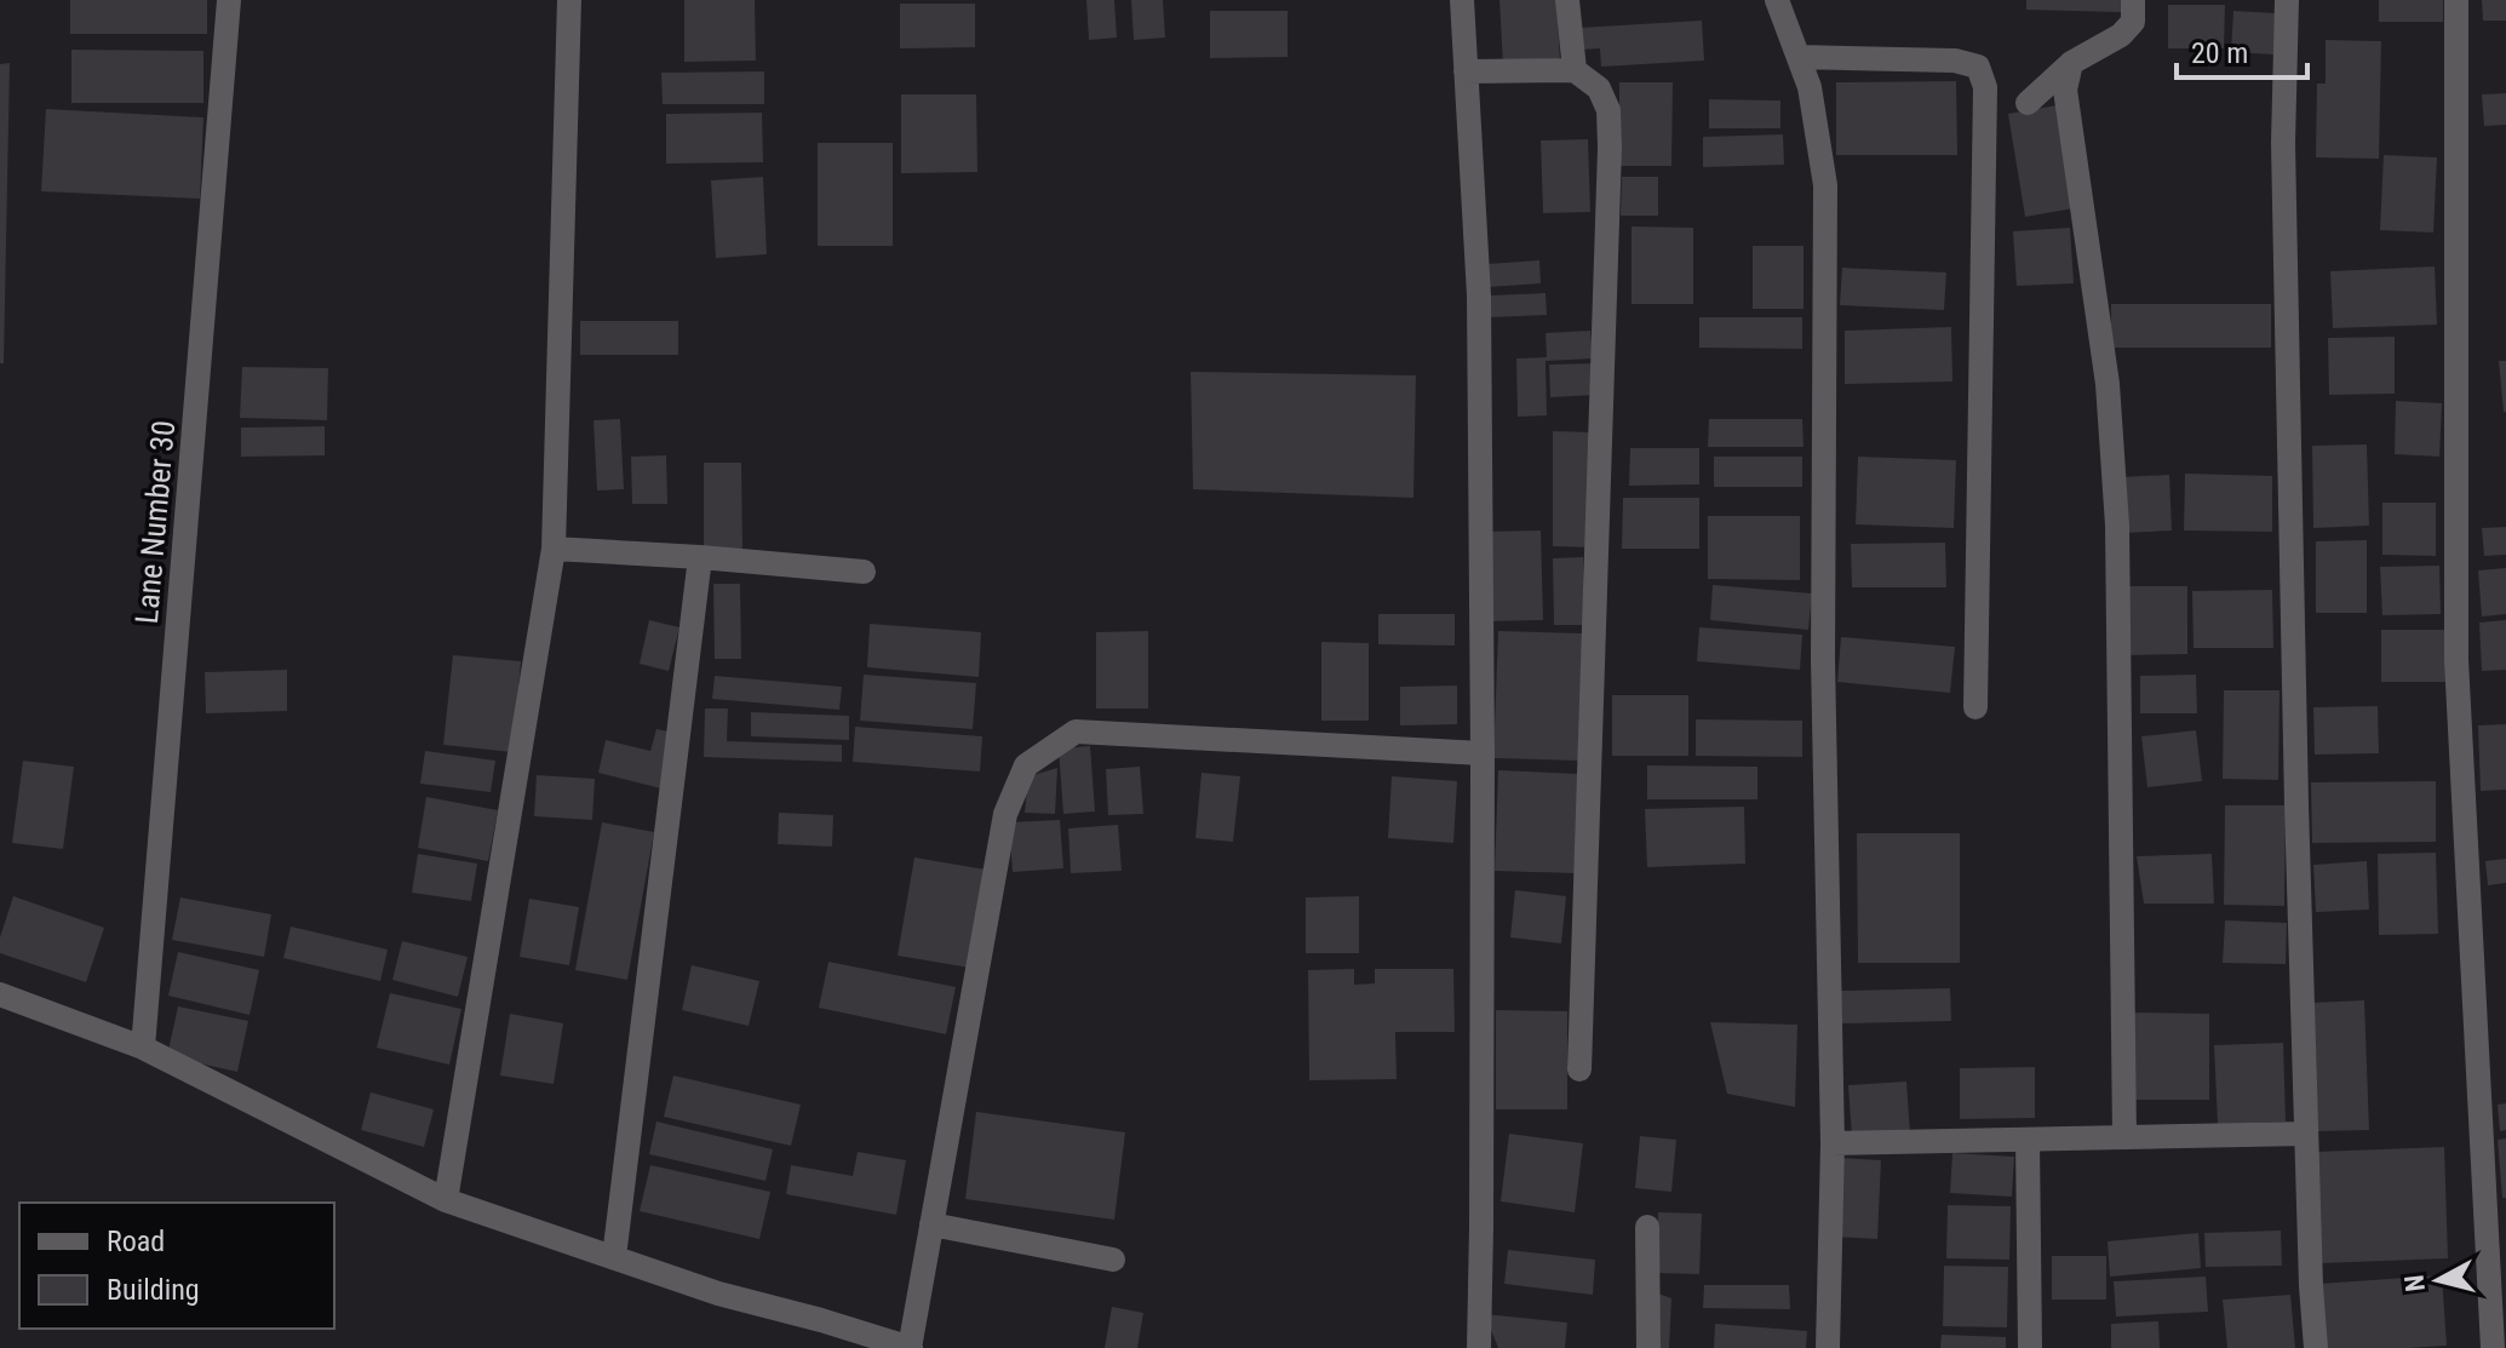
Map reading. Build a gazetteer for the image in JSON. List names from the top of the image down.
{
  "streets": {
    "street": ["Lane Number 30"]
  },
  "legend": ["Road", "Building"],
  "scale_bar": "20 m",
  "north": "left"
}
